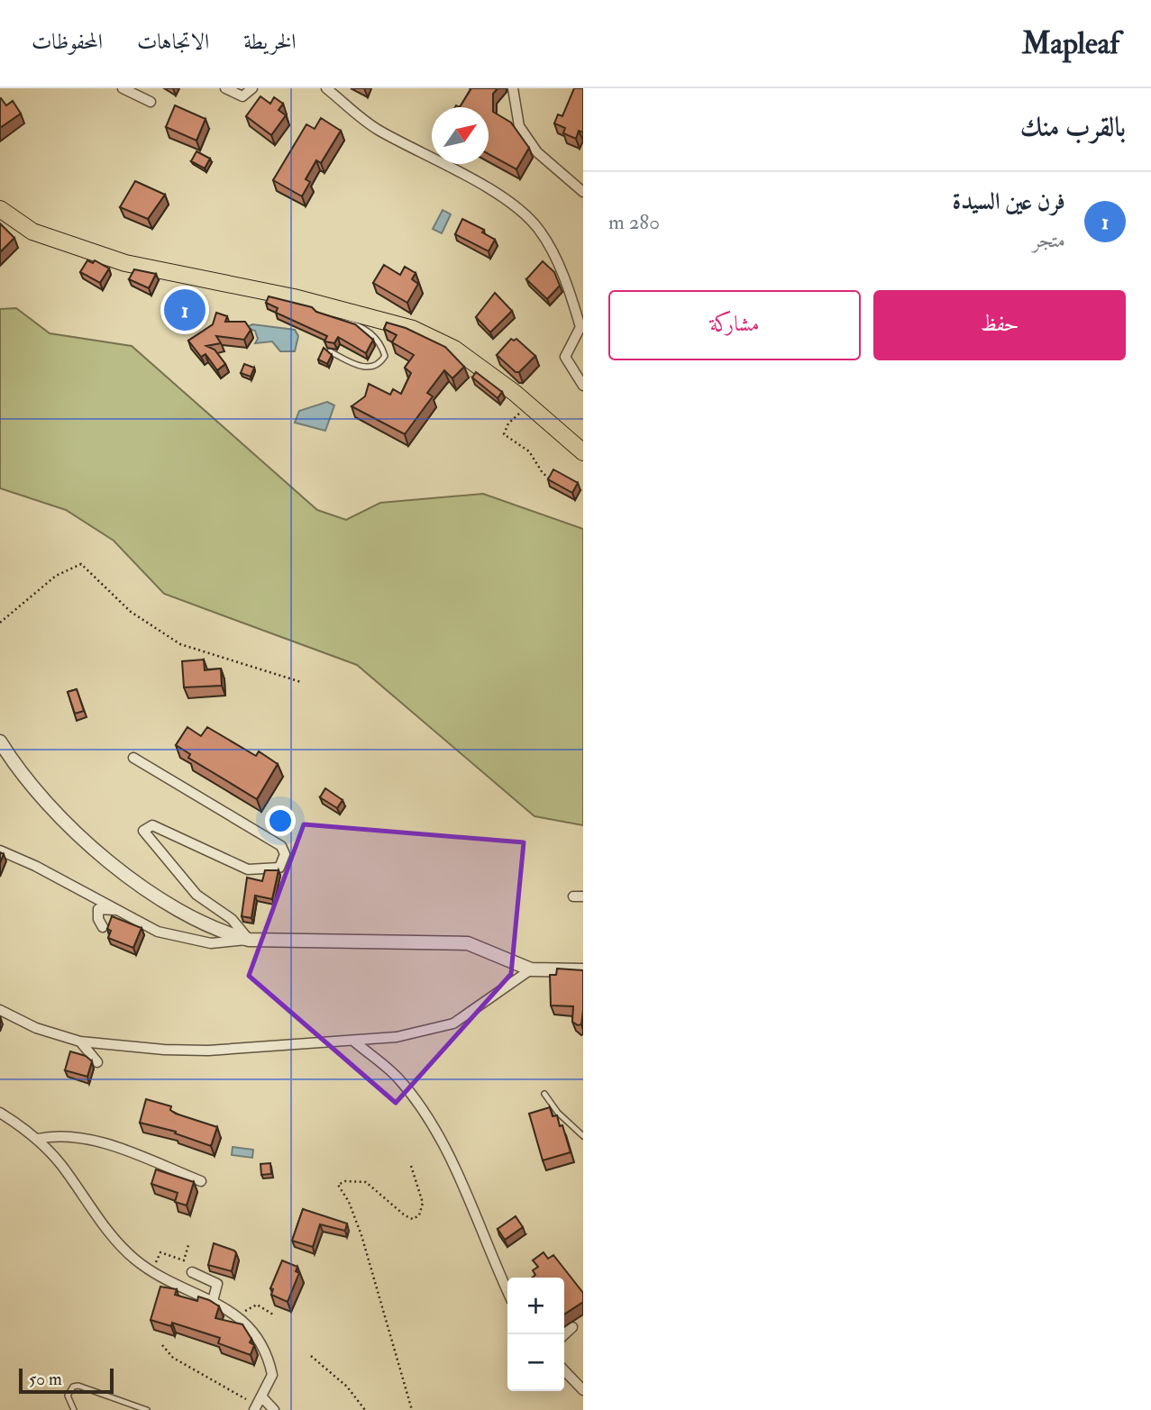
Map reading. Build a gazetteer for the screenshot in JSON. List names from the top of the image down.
{
  "scale_bar": "50 m",
  "north": "top right",
  "page": {
    "header": "Mapleaf",
    "nav": ["الخريطة", "الاتجاهات", "المحفوظات"],
    "heading": "بالقرب منك",
    "list": [
      {
        "mark": "1",
        "name": "فرن عين السيدة",
        "note": "متجر",
        "value": "280 m"
      }
    ],
    "buttons": ["حفظ", "مشاركة"],
    "pins": "1",
    "map_buttons": ["+", "−"],
    "scale": "50 m"
  }
}
